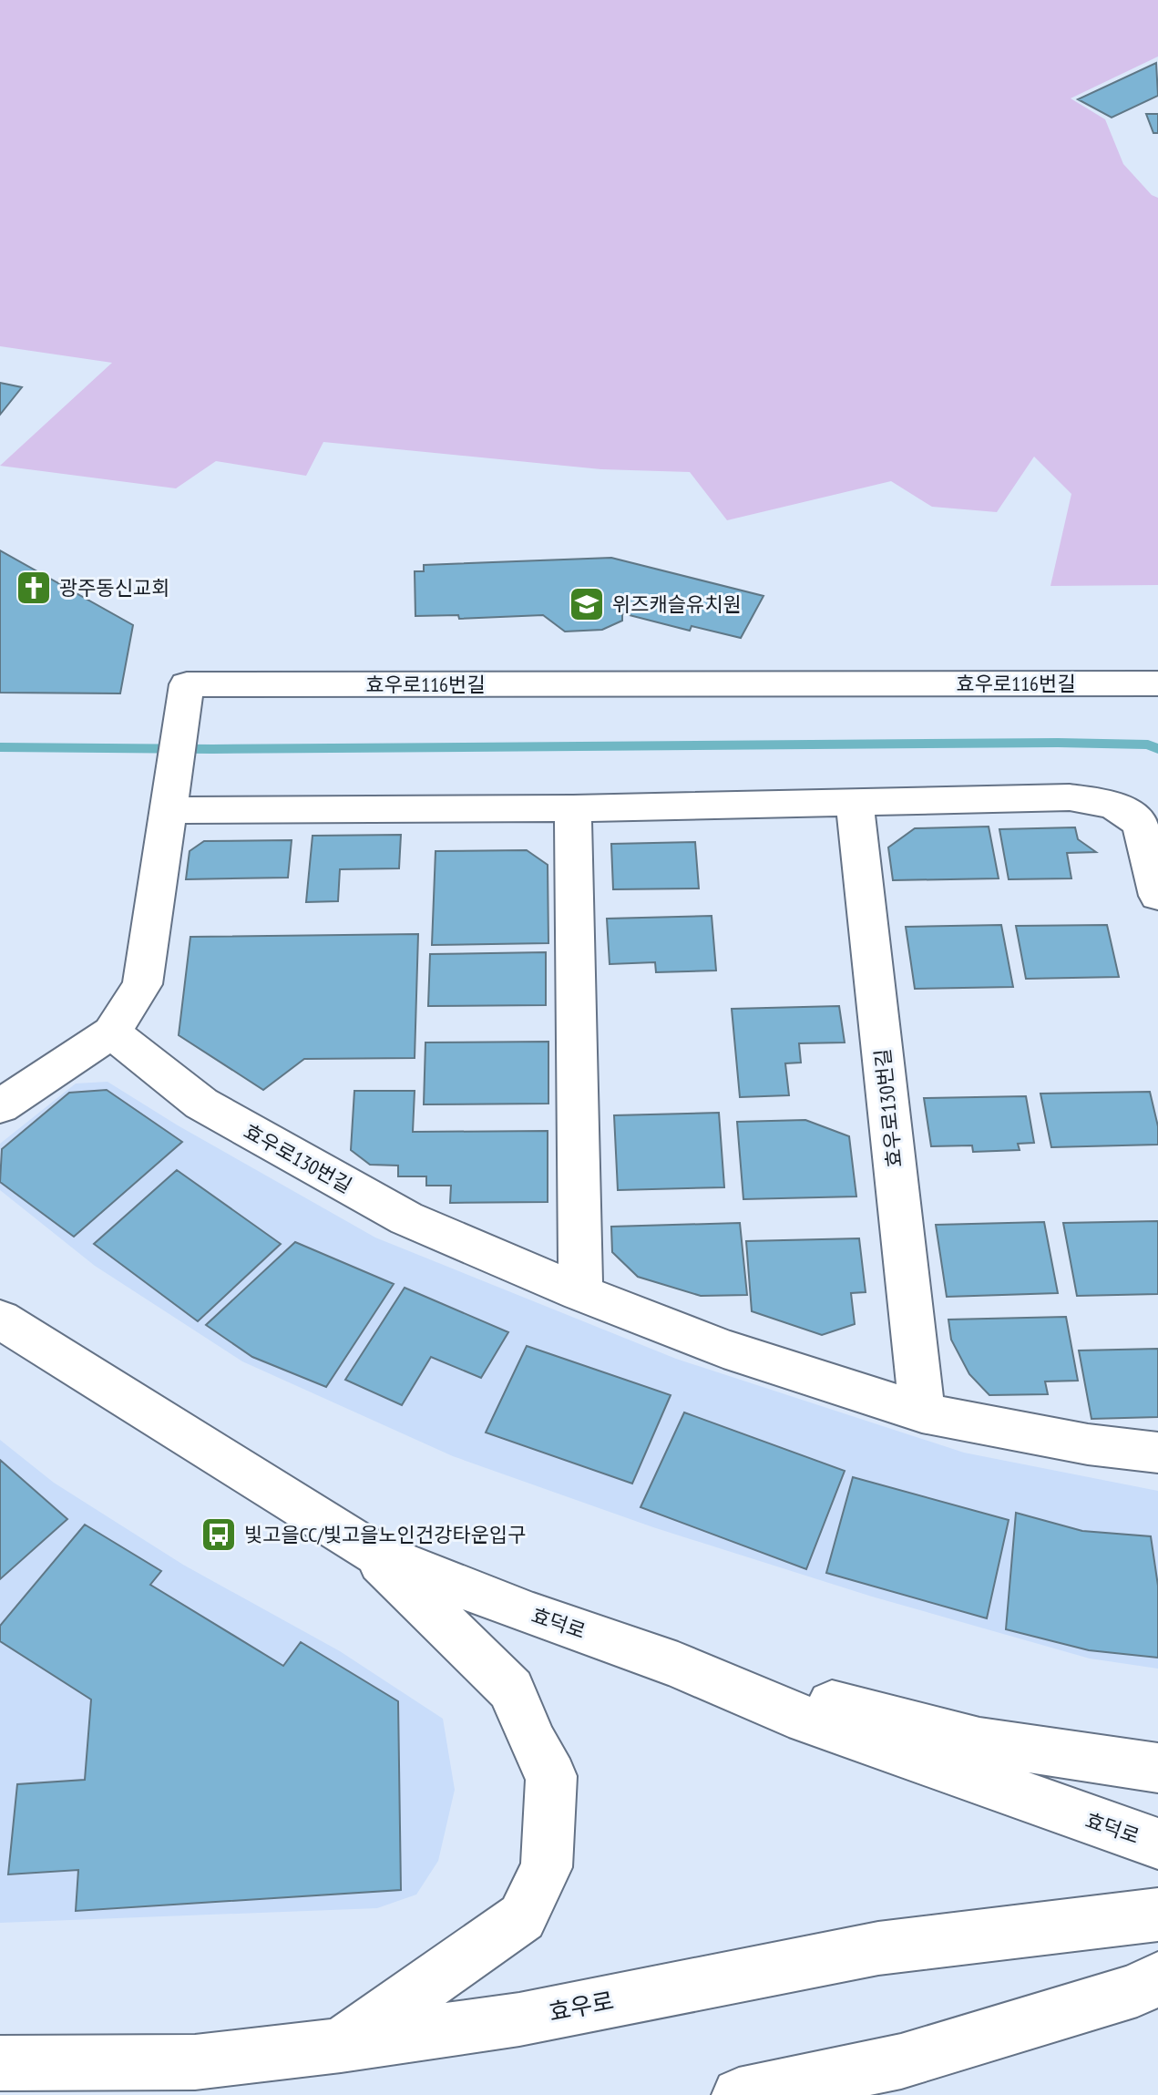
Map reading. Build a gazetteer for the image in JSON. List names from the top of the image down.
{
  "streets": {
    "street": [
      "효우로116번길",
      "효우로130번길",
      "효덕로",
      "효우로"
    ]
  },
  "crossings": [
    ["효우로116번길", "효우로130번길"]
  ],
  "places": {
    "church": ["광주동신교회"],
    "school or university": ["위즈캐슬유치원"],
    "bus stop": ["빛고을CC/빛고을노인건강타운입구"]
  }
}
